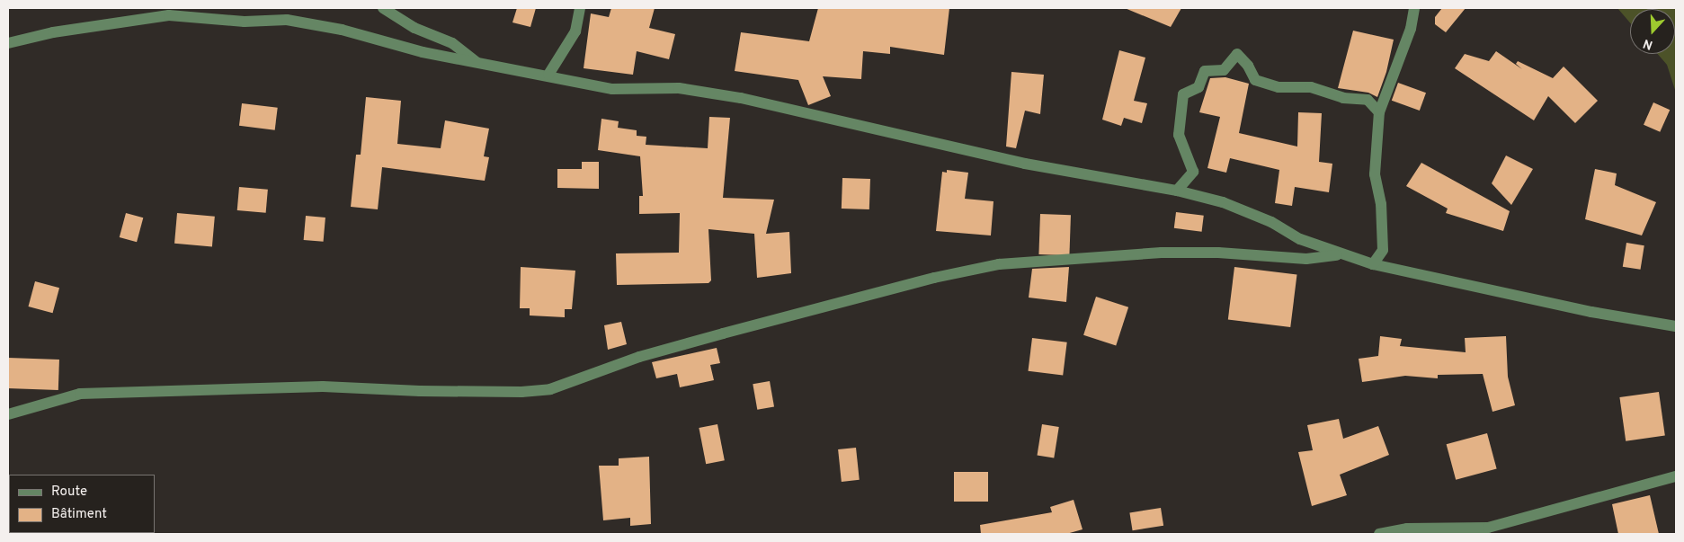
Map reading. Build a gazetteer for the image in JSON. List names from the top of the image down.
{
  "legend": ["Route", "Bâtiment"],
  "north": "bottom"
}
